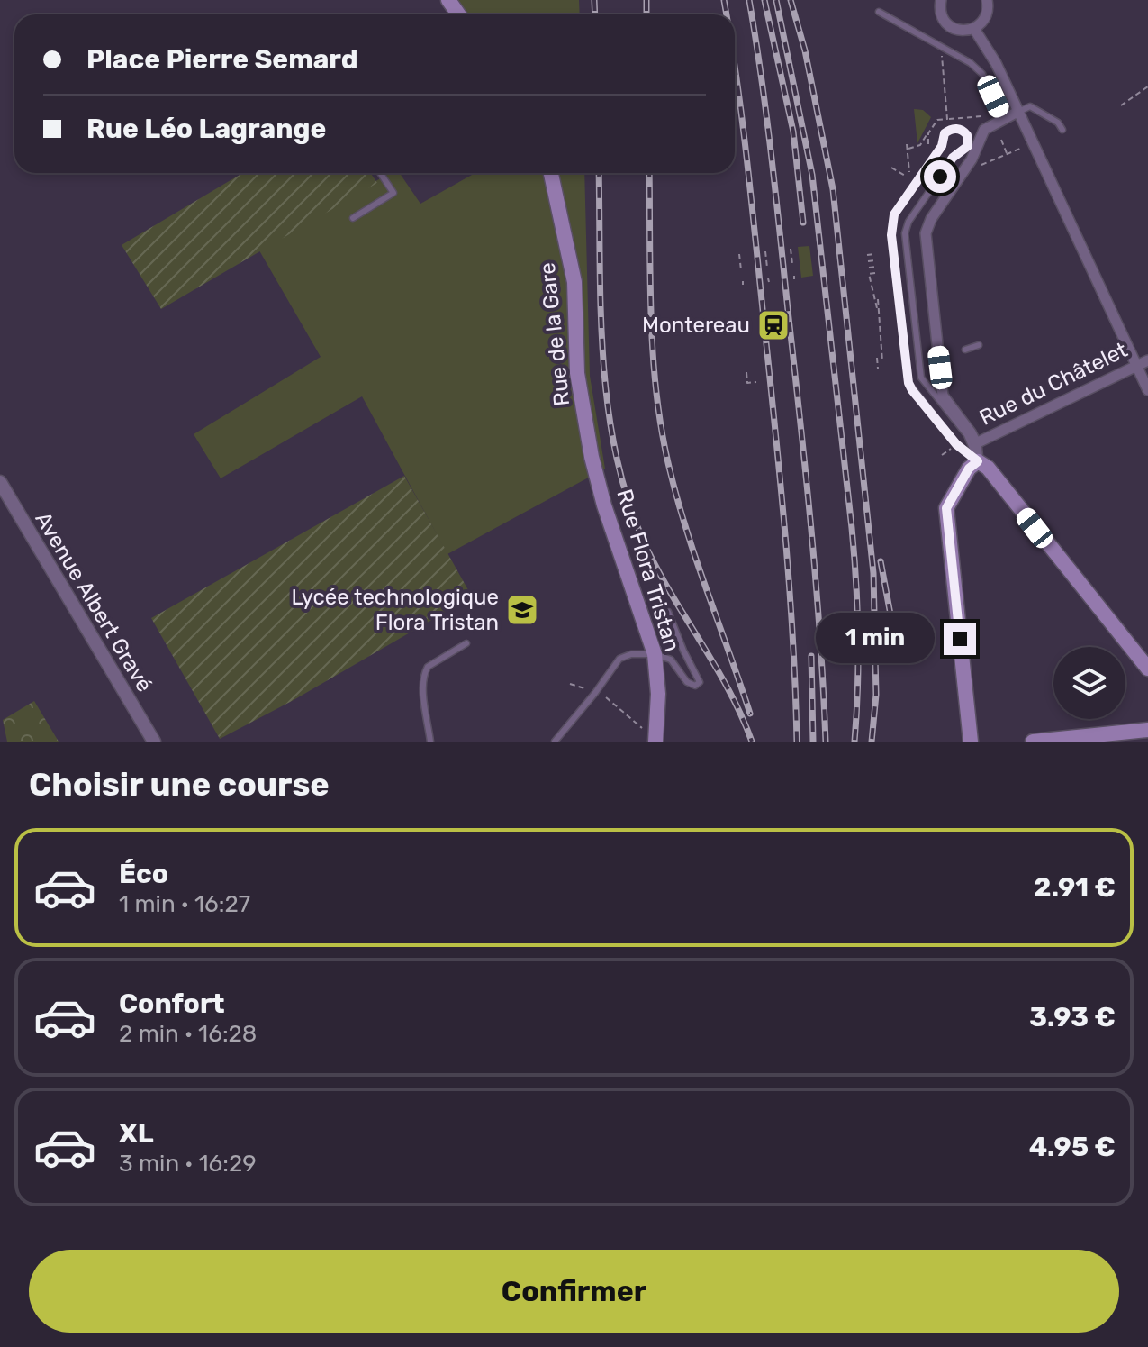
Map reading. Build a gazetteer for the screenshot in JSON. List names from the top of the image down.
{
  "streets": {
    "main road": ["Rue de la Gare", "Rue Flora Tristan"],
    "street": ["Rue du Châtelet", "Avenue Albert Gravé"]
  },
  "crossings": [
    ["Rue de la Gare", "Rue Flora Tristan"]
  ],
  "places": {
    "station": ["Montereau"],
    "school or university": ["Lycée technologique Flora Tristan"]
  },
  "page": {
    "banner": ["Place Pierre Semard", "Rue Léo Lagrange"],
    "bubble": "1 min",
    "heading": "Choisir une course",
    "list": [
      {
        "name": "Éco",
        "note": "1 min · 16:27",
        "value": "2.91 €"
      },
      {
        "name": "Confort",
        "note": "2 min · 16:28",
        "value": "3.93 €"
      },
      {
        "name": "XL",
        "note": "3 min · 16:29",
        "value": "4.95 €"
      }
    ],
    "buttons": "Confirmer"
  }
}
